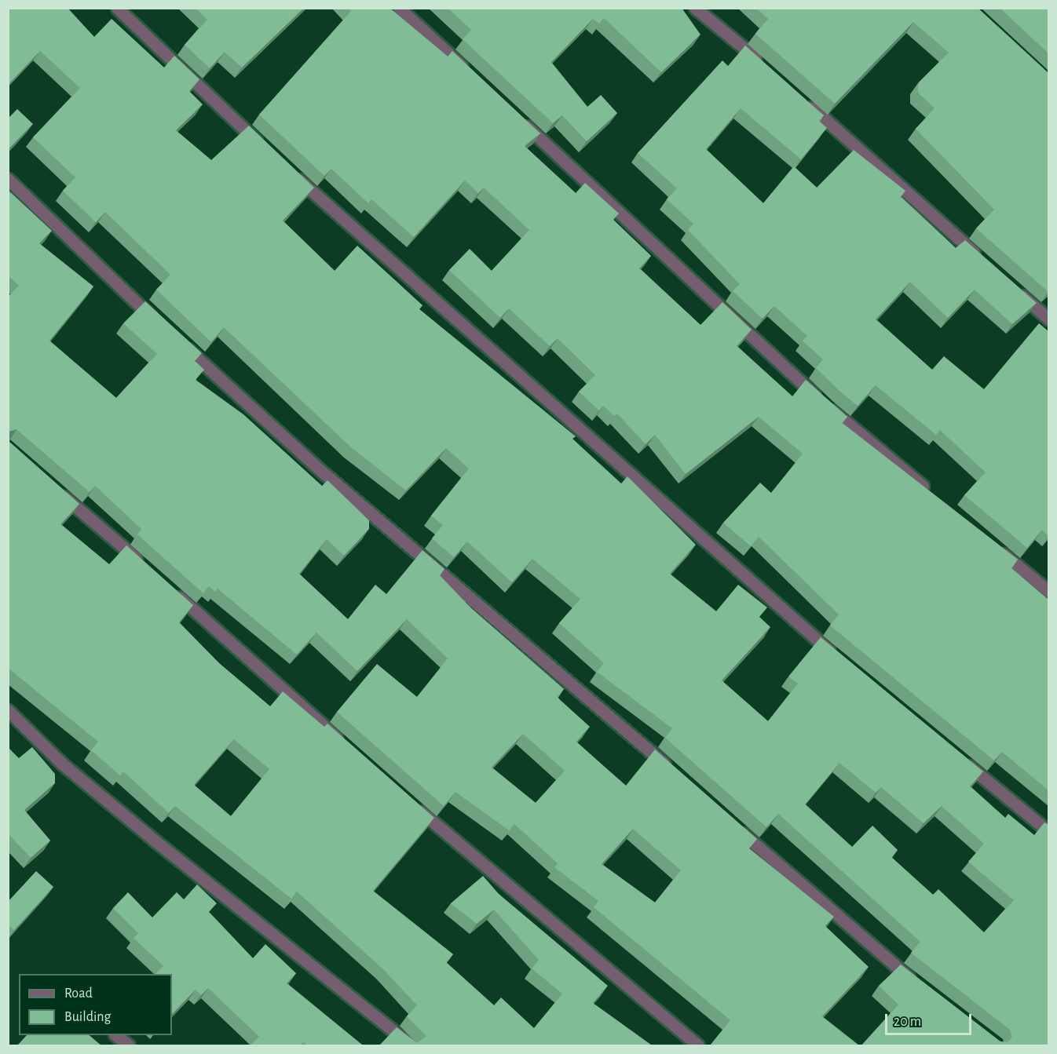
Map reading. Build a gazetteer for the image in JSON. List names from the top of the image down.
{
  "legend": ["Road", "Building"],
  "scale_bar": "20 m"
}
